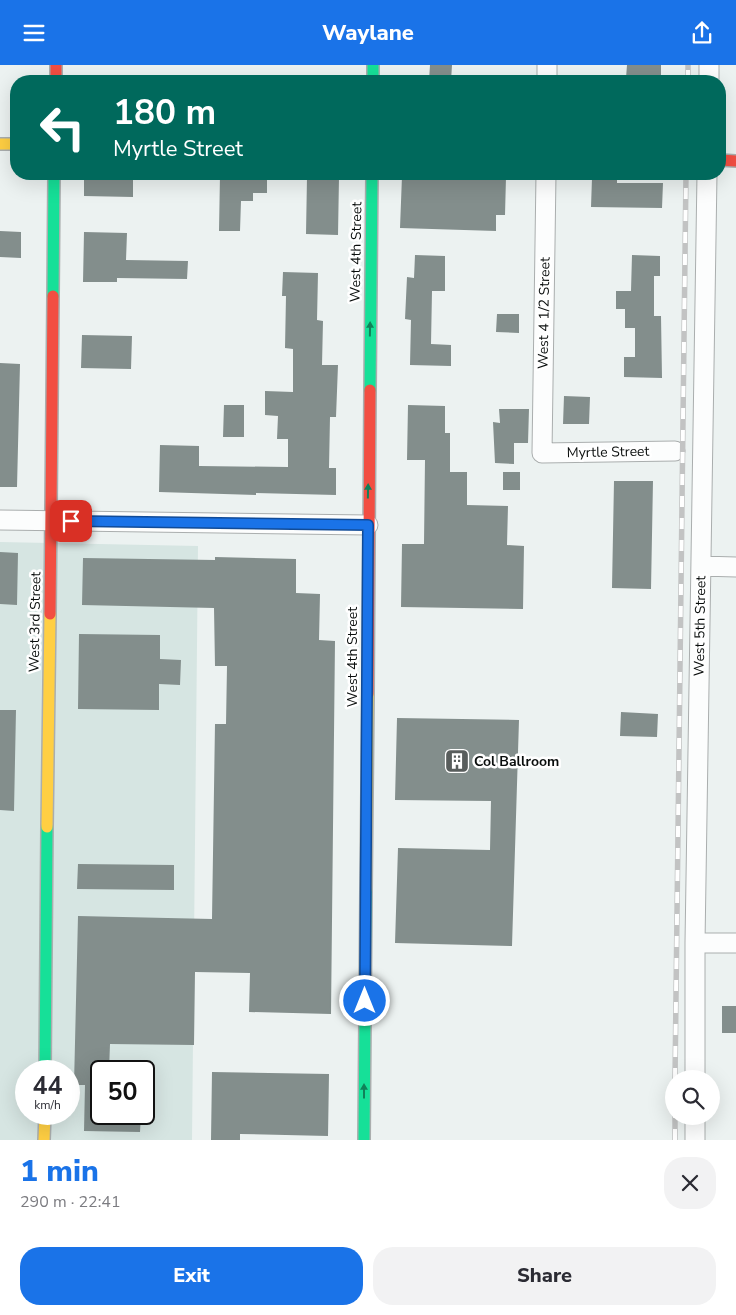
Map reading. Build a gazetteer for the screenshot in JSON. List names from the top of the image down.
{
  "streets": {
    "main road": ["West 4th Street", "West 3rd Street"],
    "street": ["West 4 1/2 Street", "Myrtle Street", "West 5th Street"]
  },
  "crossings": [
    ["West 4 1/2 Street", "Myrtle Street"]
  ],
  "one_way": ["West 4th Street"],
  "places": {
    "building": ["Col Ballroom"]
  },
  "page": {
    "header": "Waylane",
    "turn": ["180 m", "Myrtle Street"],
    "speed": "44 km/h",
    "limit": "50",
    "heading": ["1 min", "290 m · 22:41"],
    "buttons": ["Exit", "Share"]
  }
}
